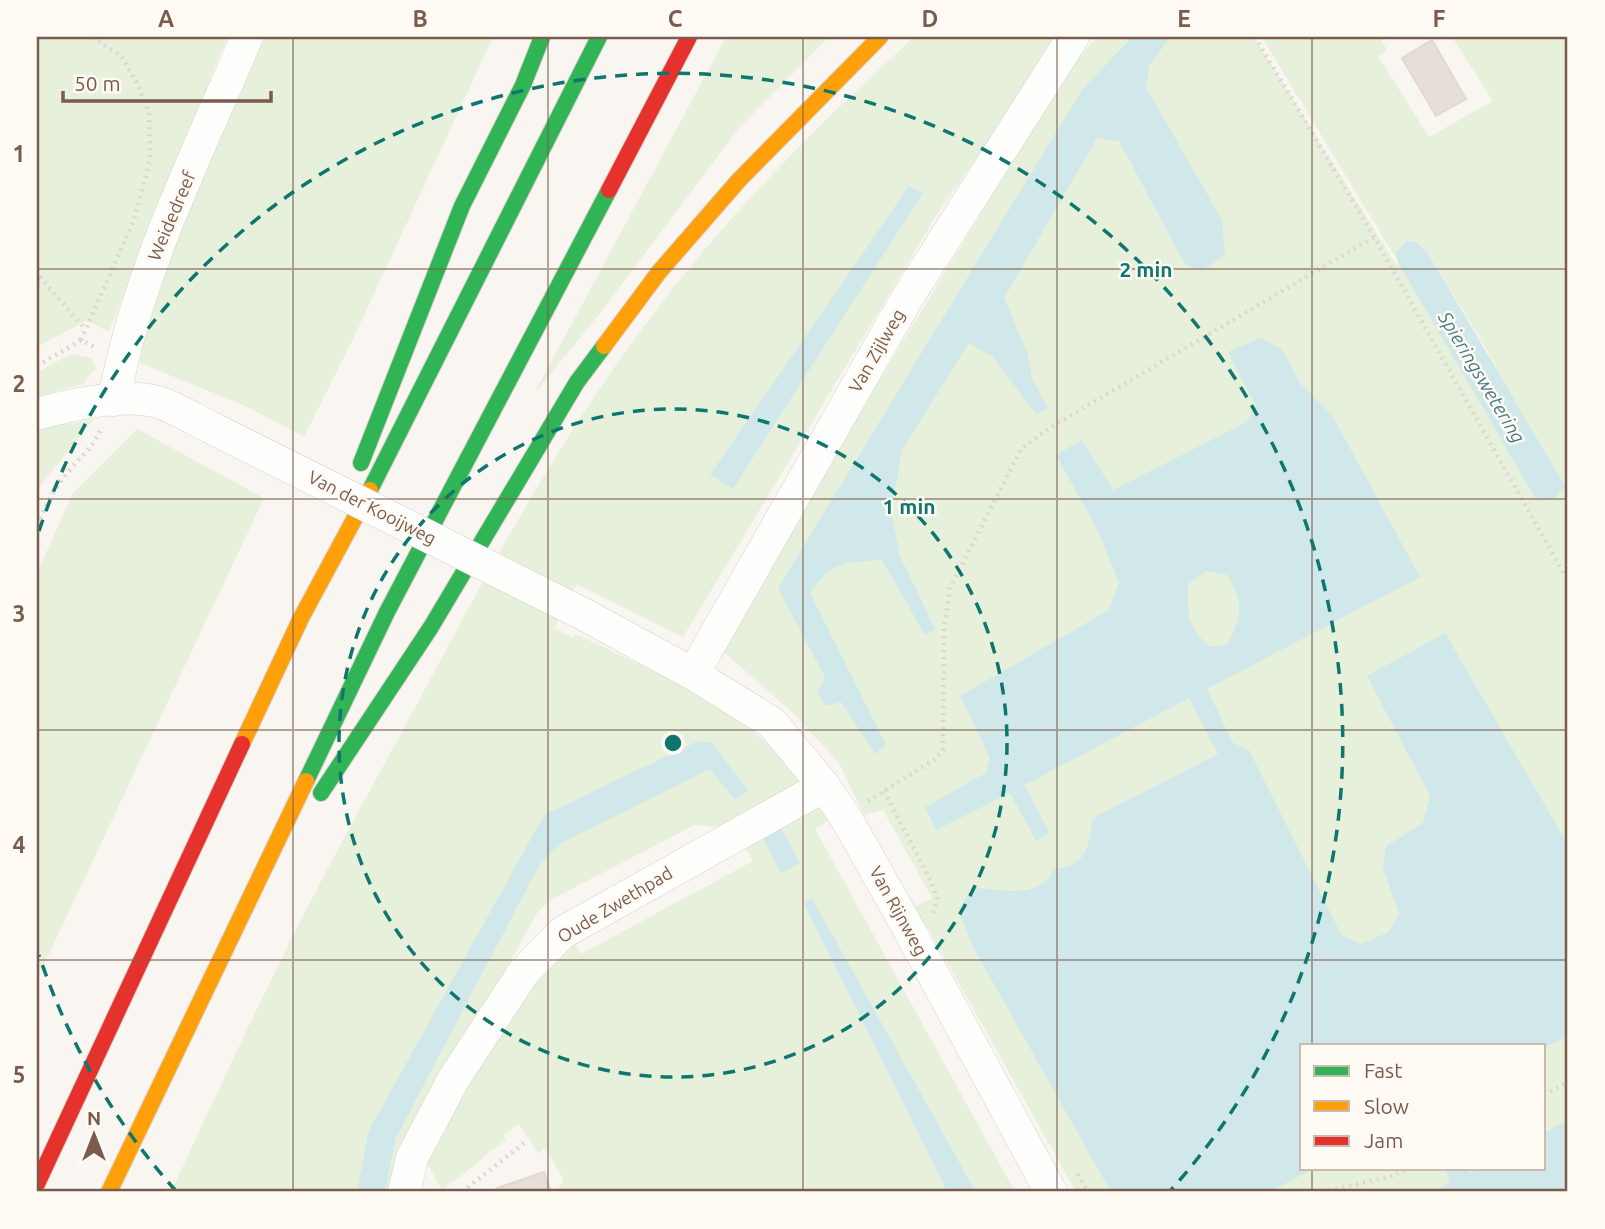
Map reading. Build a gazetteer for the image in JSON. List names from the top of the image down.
{
  "streets": {
    "street": [
      "Weidedreef",
      "Van Zijlweg",
      "Van der Kooijweg",
      "Oude Zwethpad",
      "Van Rijnweg"
    ]
  },
  "crossings": [
    ["Weidedreef", "Van der Kooijweg"],
    ["Van Zijlweg", "Van der Kooijweg"],
    ["Van Zijlweg", "Van Rijnweg"],
    ["Van der Kooijweg", "Van Rijnweg"],
    ["Oude Zwethpad", "Van Rijnweg"]
  ],
  "water": ["Spieringswetering"],
  "legend": ["Fast", "Slow", "Jam"],
  "scale_bar": "50 m",
  "north": "top",
  "grid": {
    "columns": [
      "A",
      "B",
      "C",
      "D",
      "E",
      "F"
    ],
    "rows": [
      "1",
      "2",
      "3",
      "4",
      "5"
    ]
  },
  "rings": ["2 min", "1 min"]
}
